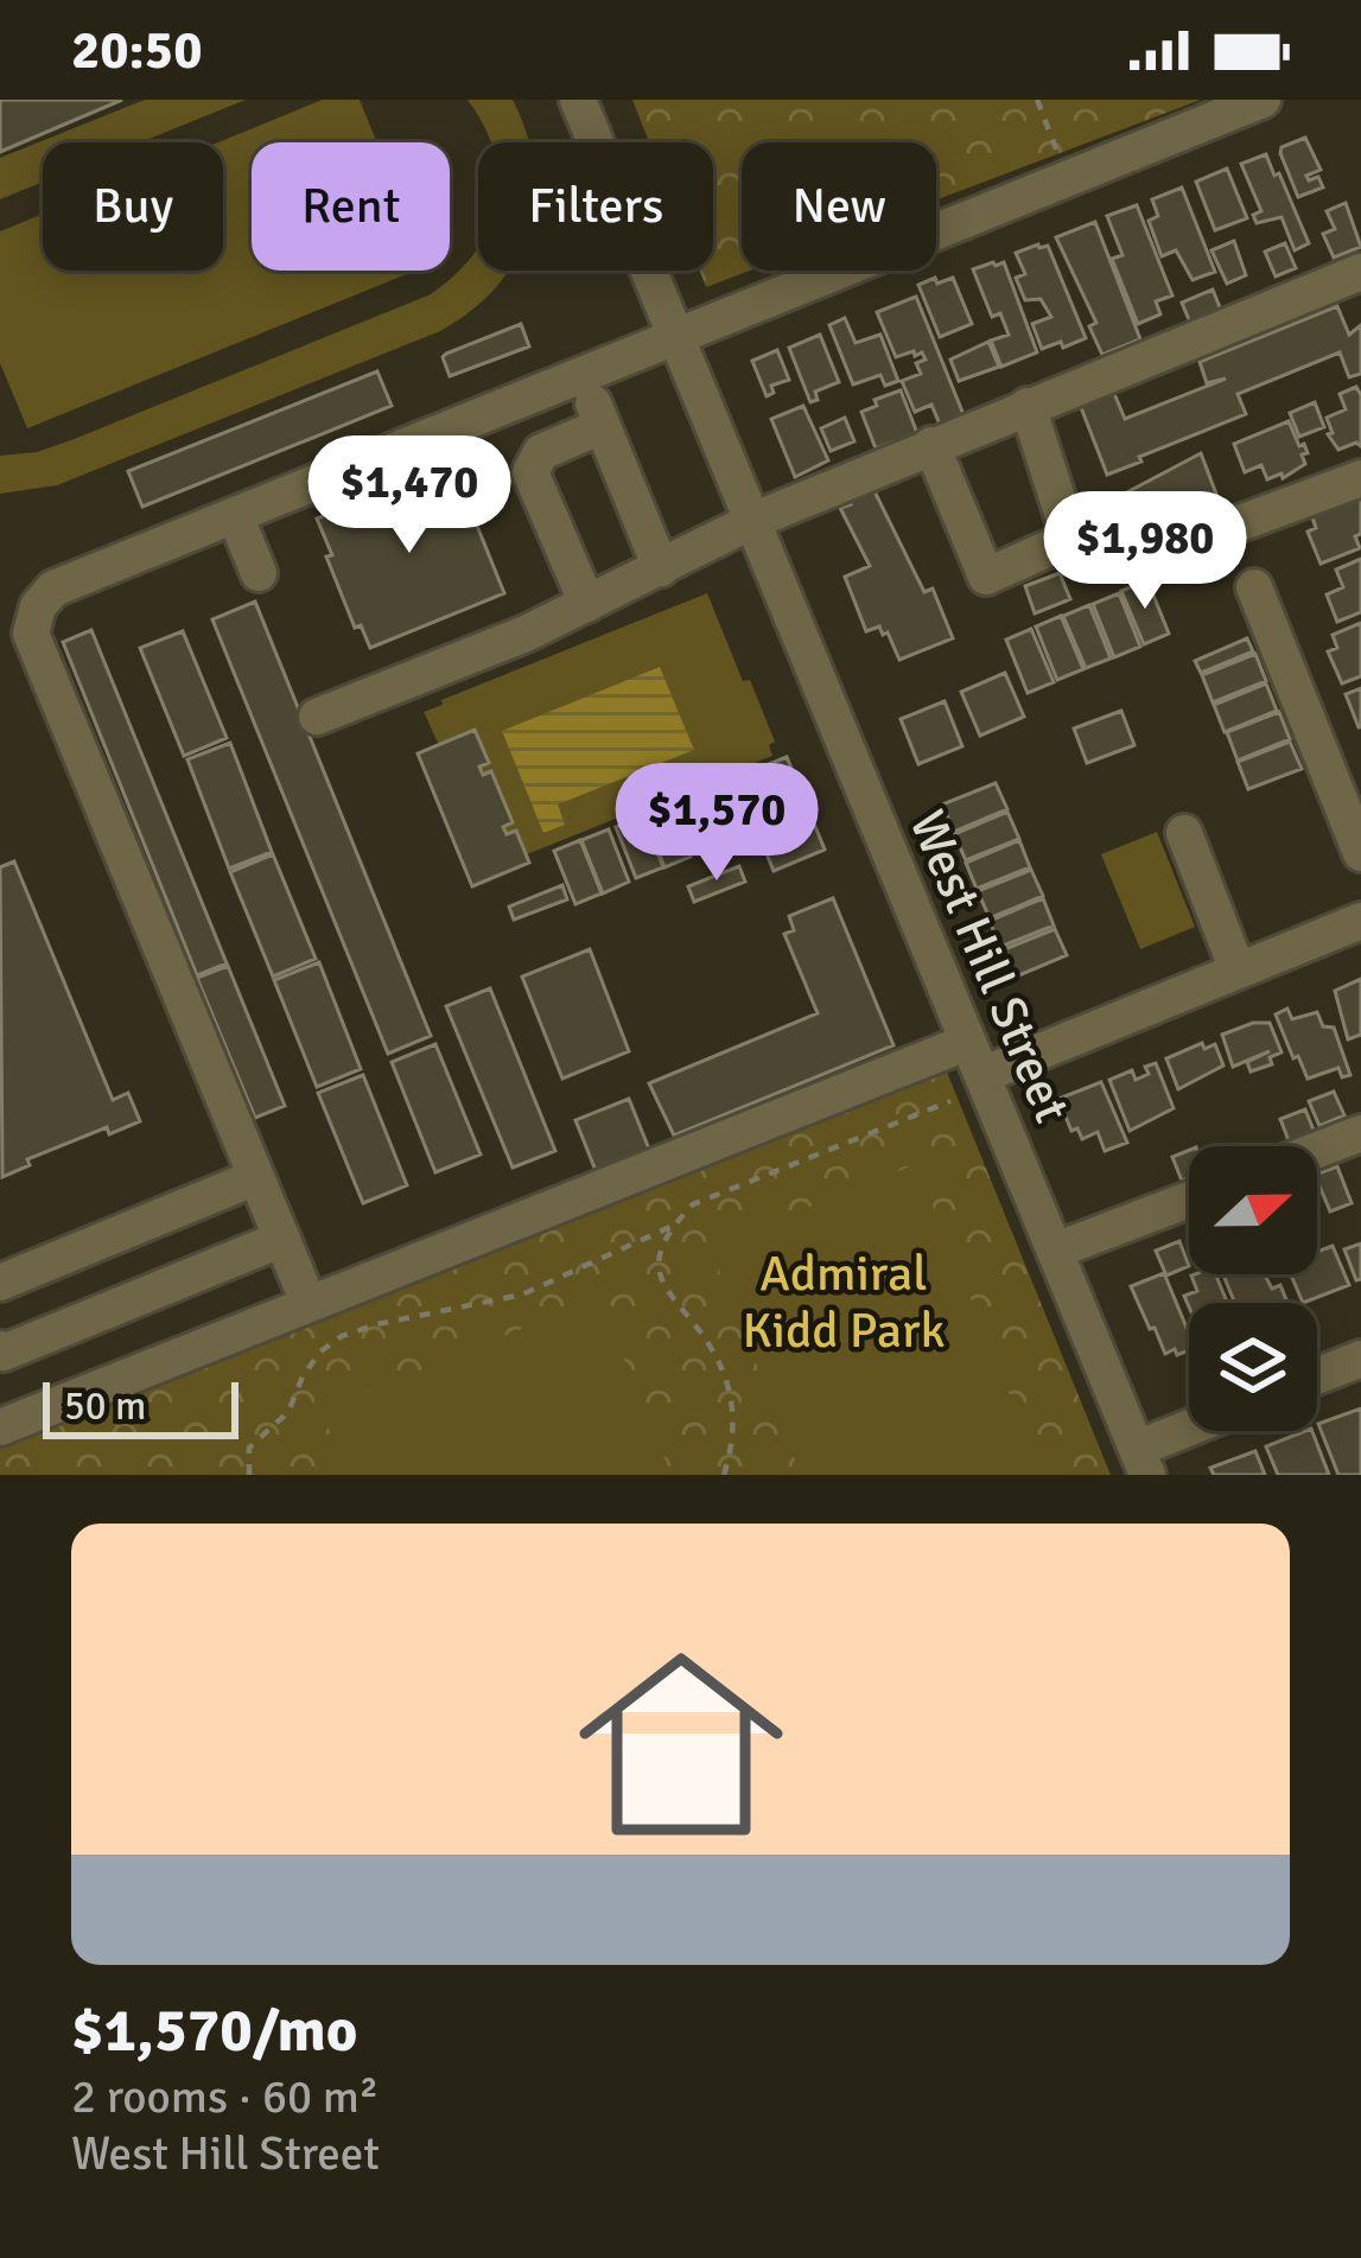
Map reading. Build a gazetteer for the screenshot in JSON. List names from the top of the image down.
{
  "streets": {
    "street": ["West Hill Street"]
  },
  "parks": ["Admiral Kidd Park"],
  "scale_bar": "50 m",
  "north": "right",
  "page": {
    "status": "20:50",
    "chip": [
      "Buy",
      "Rent",
      "Filters",
      "New"
    ],
    "price": ["$1,470", "$1,980", "$1,570"],
    "scale": "50 m",
    "list": [
      {
        "name": "$1,570/mo",
        "note": "2 rooms · 60 m² · West Hill Street"
      }
    ]
  }
}
